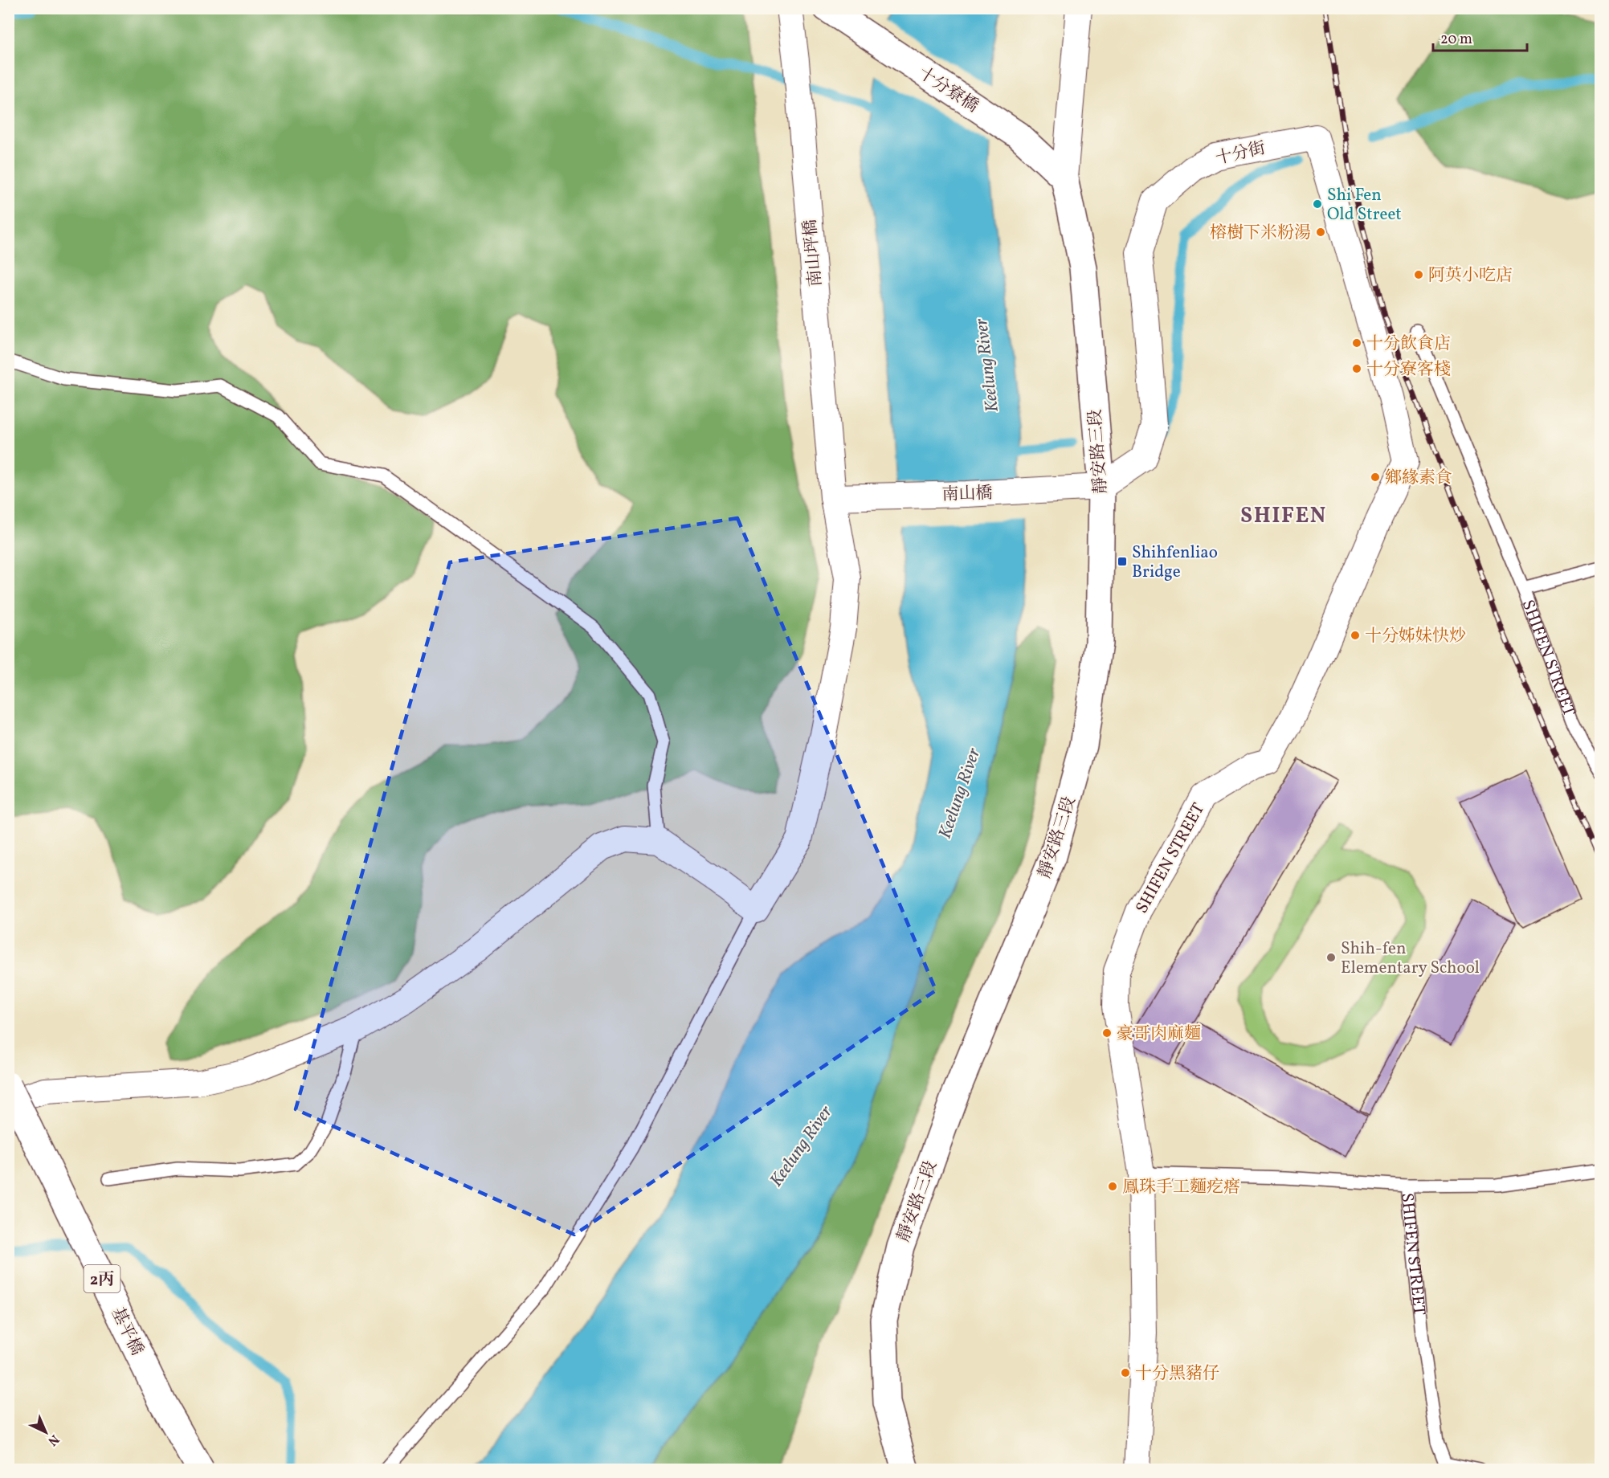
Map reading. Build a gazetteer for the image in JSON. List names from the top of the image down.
{
  "streets": {
    "main road": [
      "十分寮橋",
      "靜安路三段",
      "2丙",
      "基平橋"
    ],
    "street": ["十分街", "南山坪橋", "南山橋"],
    "lane": ["SHIFEN STREET"]
  },
  "crossings": [
    ["十分寮橋", "靜安路三段"],
    ["十分街", "靜安路三段"],
    ["十分街", "南山橋"],
    ["十分街", "SHIFEN STREET"],
    ["南山坪橋", "南山橋"],
    ["靜安路三段", "南山橋"]
  ],
  "districts": ["SHIFEN"],
  "water": ["Keelung River"],
  "places": {
    "other": [
      "Shi Fen Old Street",
      "榕樹下米粉湯",
      "阿英小吃店",
      "十分飲食店",
      "十分寮客棧",
      "鄉緣素食",
      "十分姊妹快炒",
      "Shih-fen Elementary School",
      "豪哥肉麻麵",
      "鳳珠手工麵疙瘩",
      "十分黑豬仔"
    ],
    "transit": ["Shihfenliao Bridge"]
  },
  "scale_bar": "20 m",
  "north": "bottom right"
}
